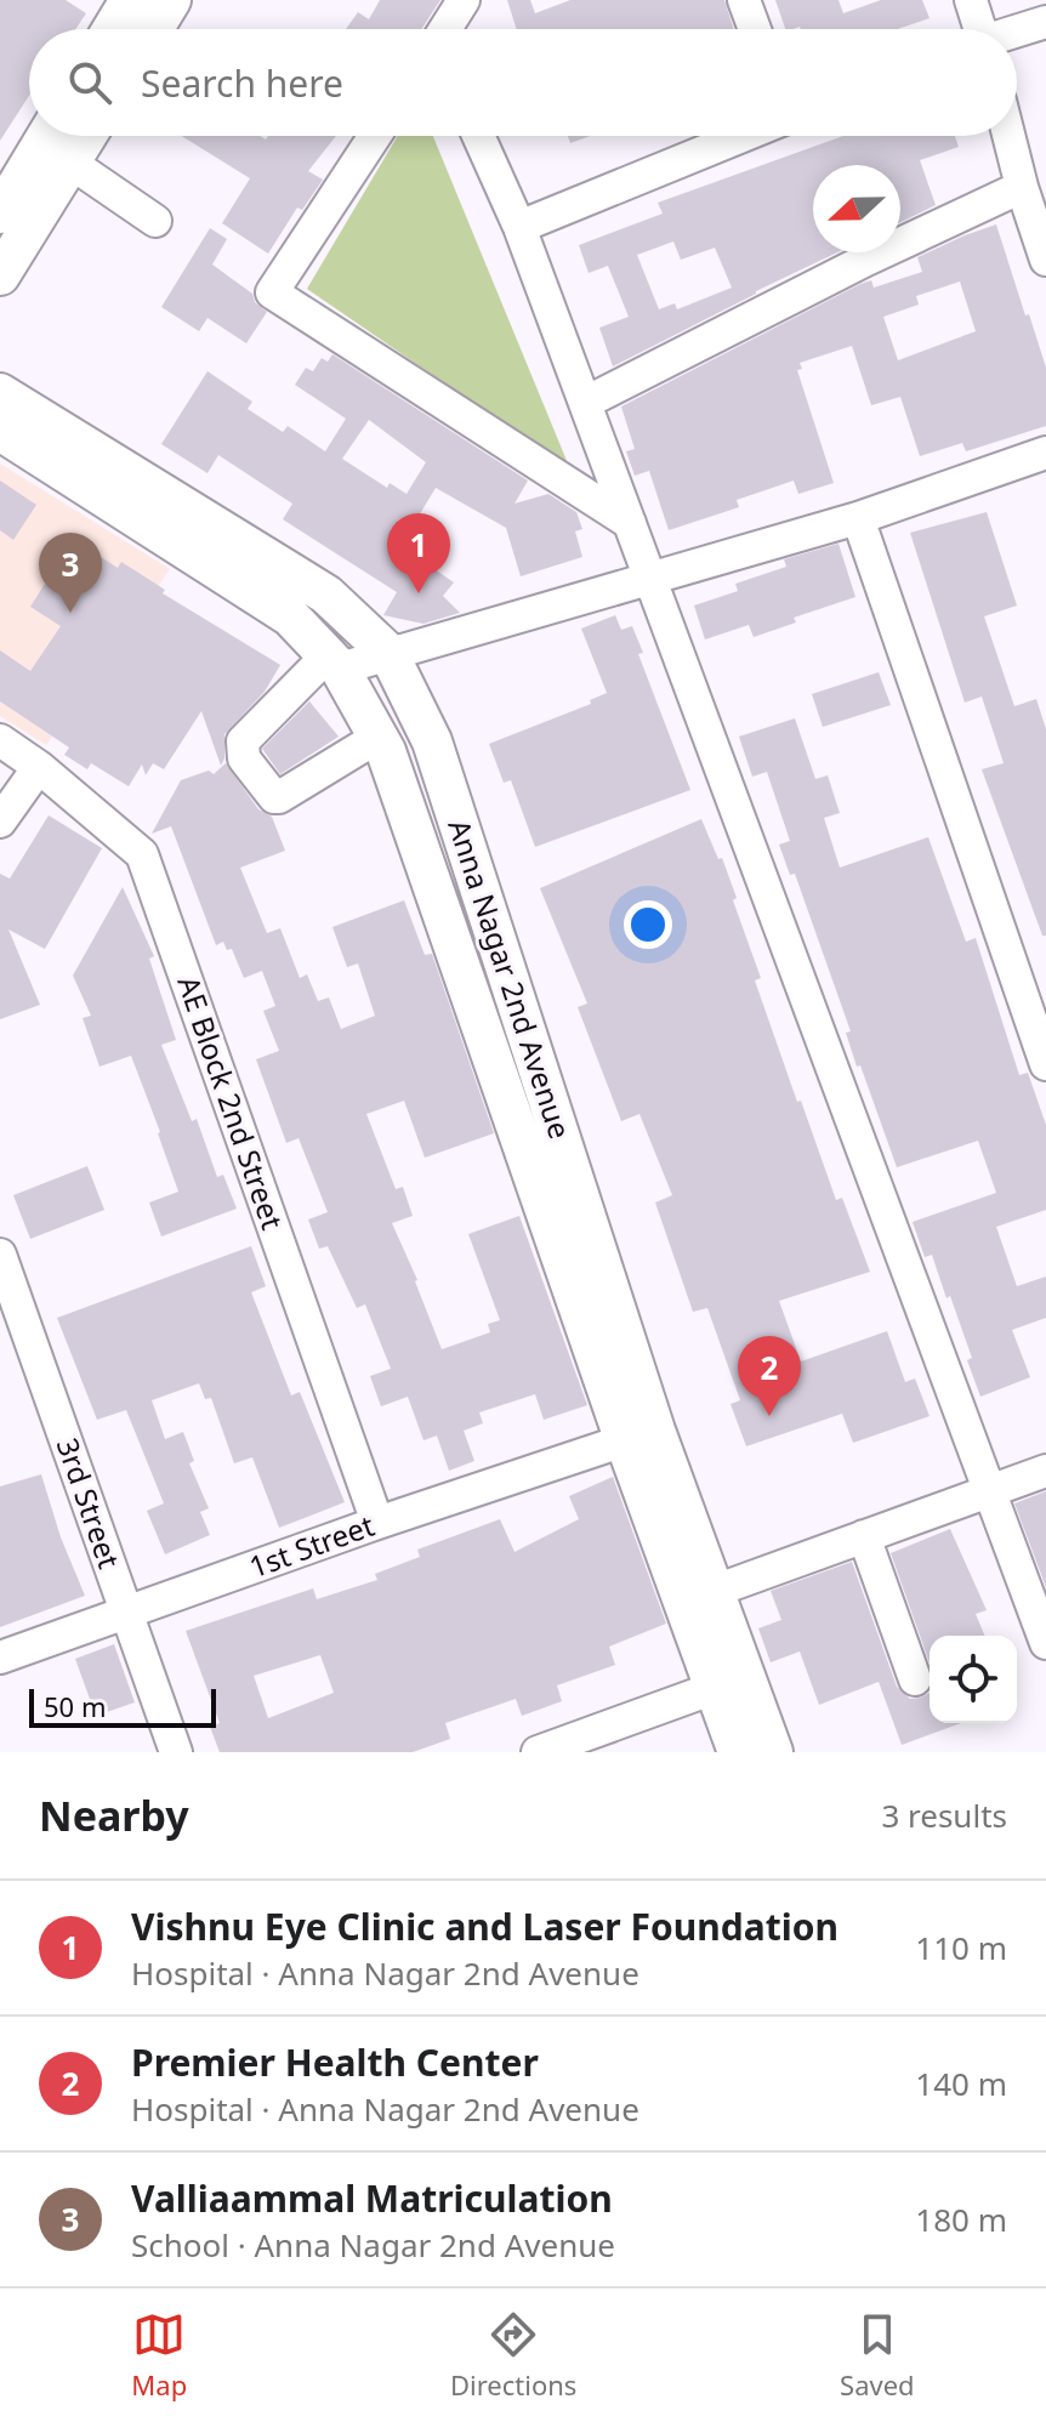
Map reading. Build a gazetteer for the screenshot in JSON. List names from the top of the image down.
{
  "streets": {
    "main road": ["Anna Nagar 2nd Avenue"],
    "street": ["AE Block 2nd Street", "3rd Street", "1st Street"]
  },
  "crossings": [
    ["Anna Nagar 2nd Avenue", "1st Street"],
    ["AE Block 2nd Street", "1st Street"],
    ["3rd Street", "1st Street"]
  ],
  "scale_bar": "50 m",
  "north": "left",
  "page": {
    "search": "Search here",
    "pins": ["1", "3", "2"],
    "scale": "50 m",
    "heading": ["Nearby", "3 results"],
    "list": [
      {
        "mark": "1",
        "name": "Vishnu Eye Clinic and Laser Foundation",
        "note": "Hospital · Anna Nagar 2nd Avenue",
        "value": "110 m"
      },
      {
        "mark": "2",
        "name": "Premier Health Center",
        "note": "Hospital · Anna Nagar 2nd Avenue",
        "value": "140 m"
      },
      {
        "mark": "3",
        "name": "Valliaammal Matriculation",
        "note": "School · Anna Nagar 2nd Avenue",
        "value": "180 m"
      }
    ],
    "nav": ["Map", "Directions", "Saved"]
  }
}
